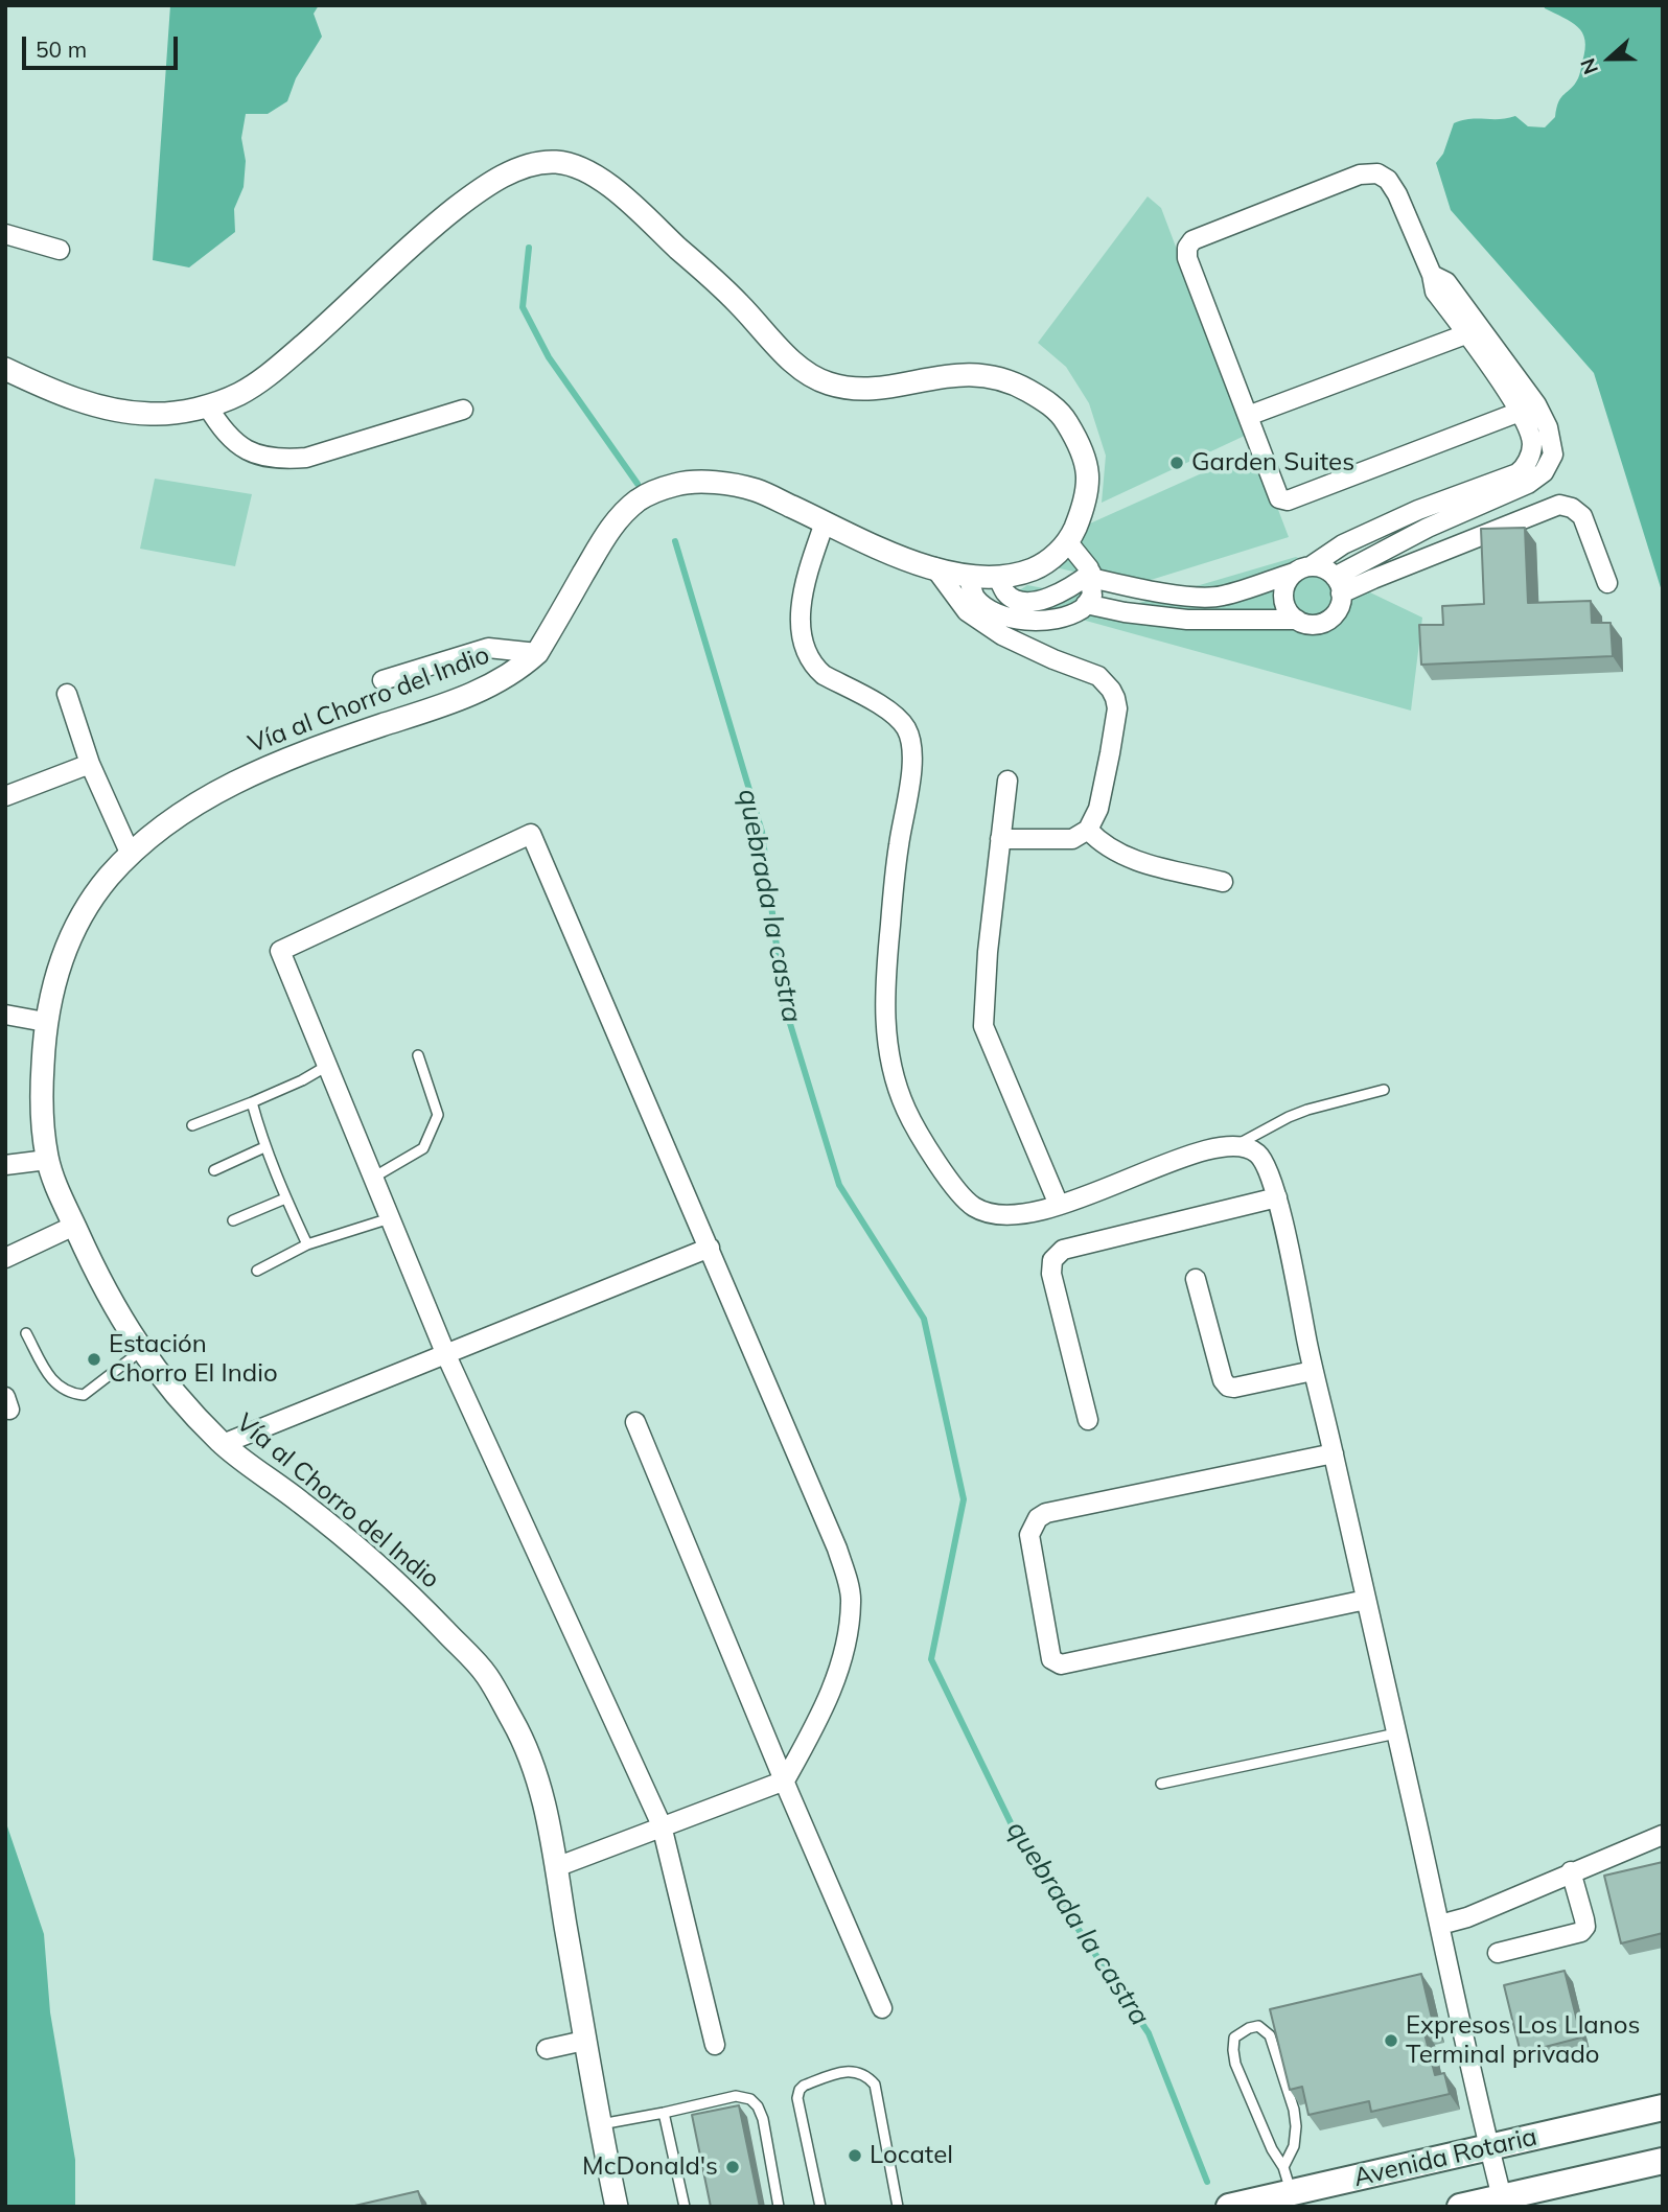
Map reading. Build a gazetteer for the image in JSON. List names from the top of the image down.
{
  "streets": {
    "main road": ["Avenida Rotaria"],
    "street": ["Vía al Chorro del Indio"]
  },
  "water": ["quebrada la castra"],
  "places": [
    "Garden Suites",
    "Estación Chorro El Indio",
    "Expresos Los Llanos Terminal privado",
    "Locatel",
    "McDonald's"
  ],
  "scale_bar": "50 m",
  "north": "left"
}
